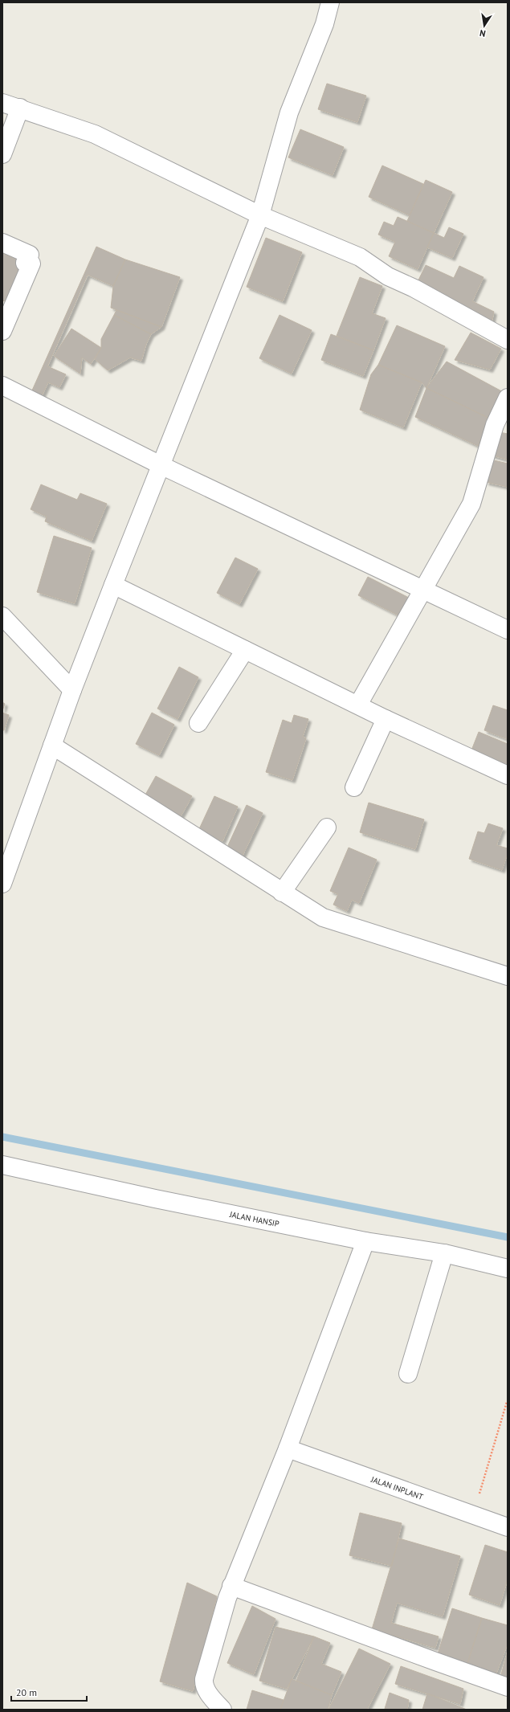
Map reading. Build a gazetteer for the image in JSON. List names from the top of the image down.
{
  "streets": {
    "street": ["JALAN HANSIP", "JALAN INPLANT"]
  },
  "scale_bar": "20 m",
  "north": "bottom"
}
